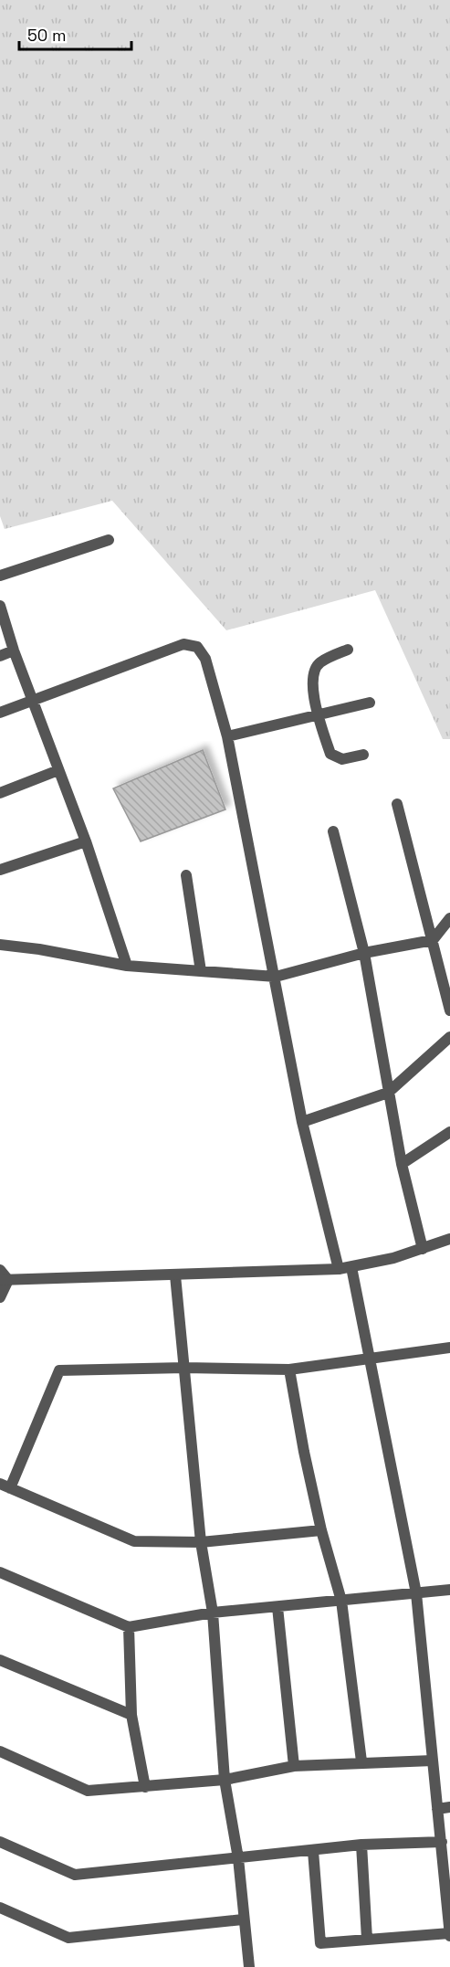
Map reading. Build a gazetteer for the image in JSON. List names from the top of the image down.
{
  "scale_bar": "50 m"
}
